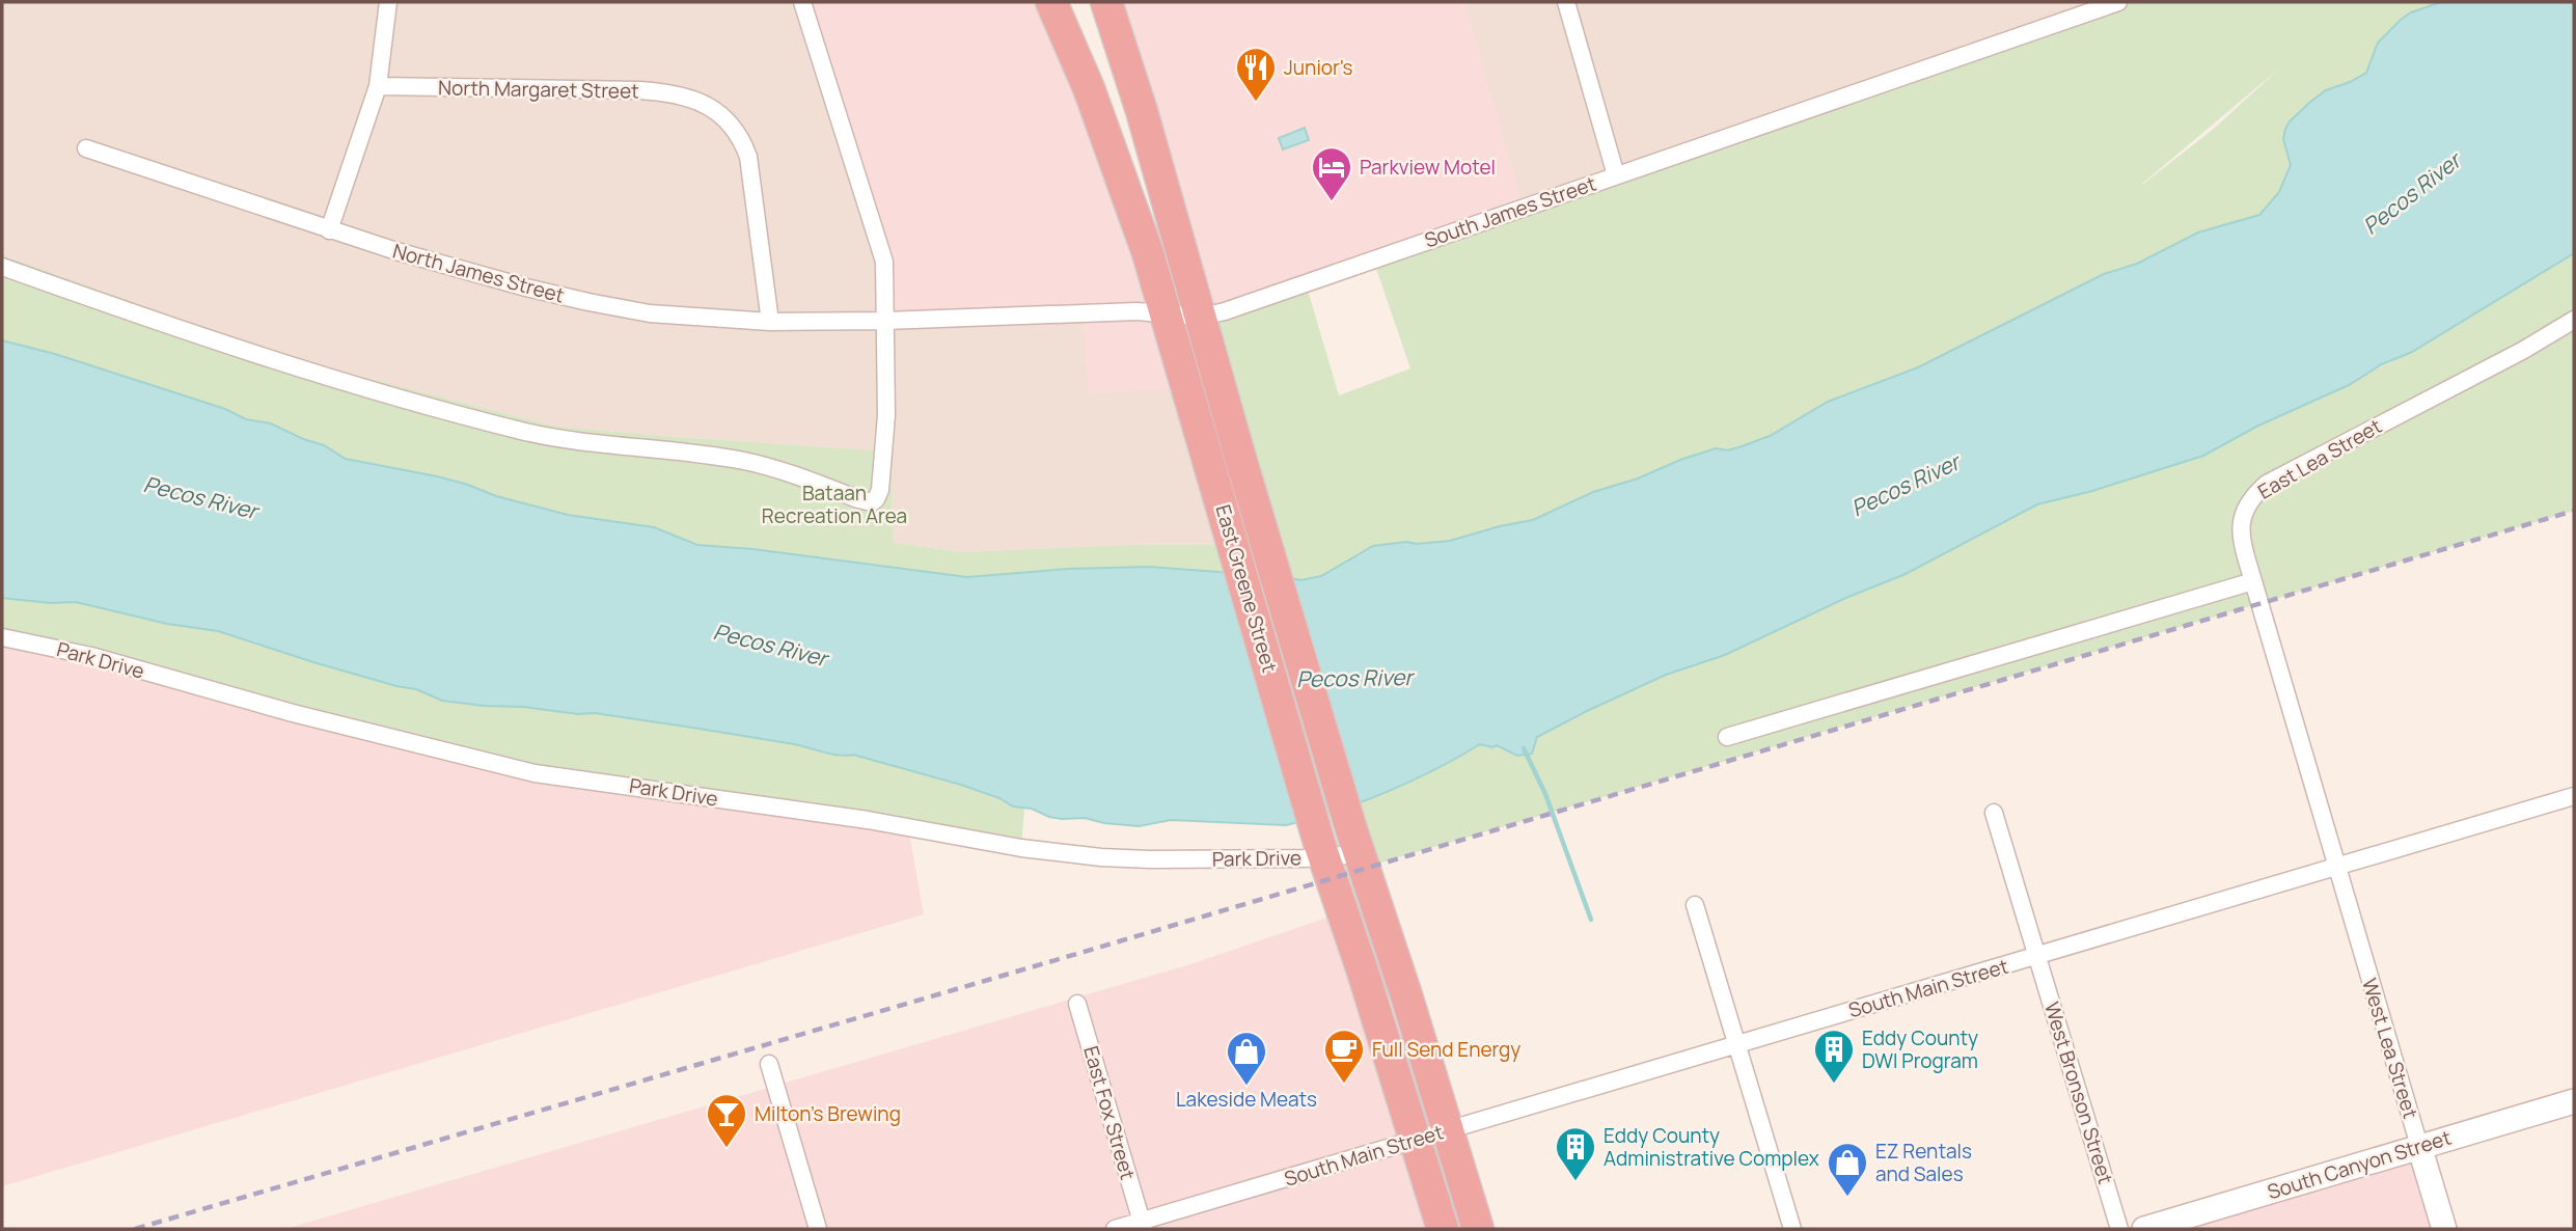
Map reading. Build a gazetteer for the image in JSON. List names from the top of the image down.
{
  "streets": {
    "highway": ["East Greene Street"],
    "street": [
      "North Margaret Street",
      "South James Street",
      "North James Street",
      "East Lea Street",
      "Park Drive",
      "South Main Street",
      "West Lea Street",
      "West Bronson Street",
      "East Fox Street",
      "South Canyon Street"
    ]
  },
  "crossings": [
    ["North Margaret Street", "North James Street"],
    ["South James Street", "North James Street"],
    ["South James Street", "East Greene Street"],
    ["East Lea Street", "South Main Street"],
    ["East Lea Street", "West Lea Street"],
    ["East Greene Street", "Park Drive"],
    ["East Greene Street", "South Main Street"],
    ["South Main Street", "West Lea Street"],
    ["South Main Street", "West Bronson Street"],
    ["South Main Street", "East Fox Street"],
    ["West Lea Street", "South Canyon Street"]
  ],
  "water": ["Pecos River"],
  "parks": ["Bataan Recreation Area"],
  "places": {
    "restaurant": ["Junior's"],
    "hotel": ["Parkview Motel"],
    "cafe": ["Full Send Energy"],
    "building": ["Eddy County DWI Program", "Eddy County Administrative Complex"],
    "shop": ["Lakeside Meats", "EZ Rentals and Sales"],
    "bar": ["Milton's Brewing"]
  }
}
